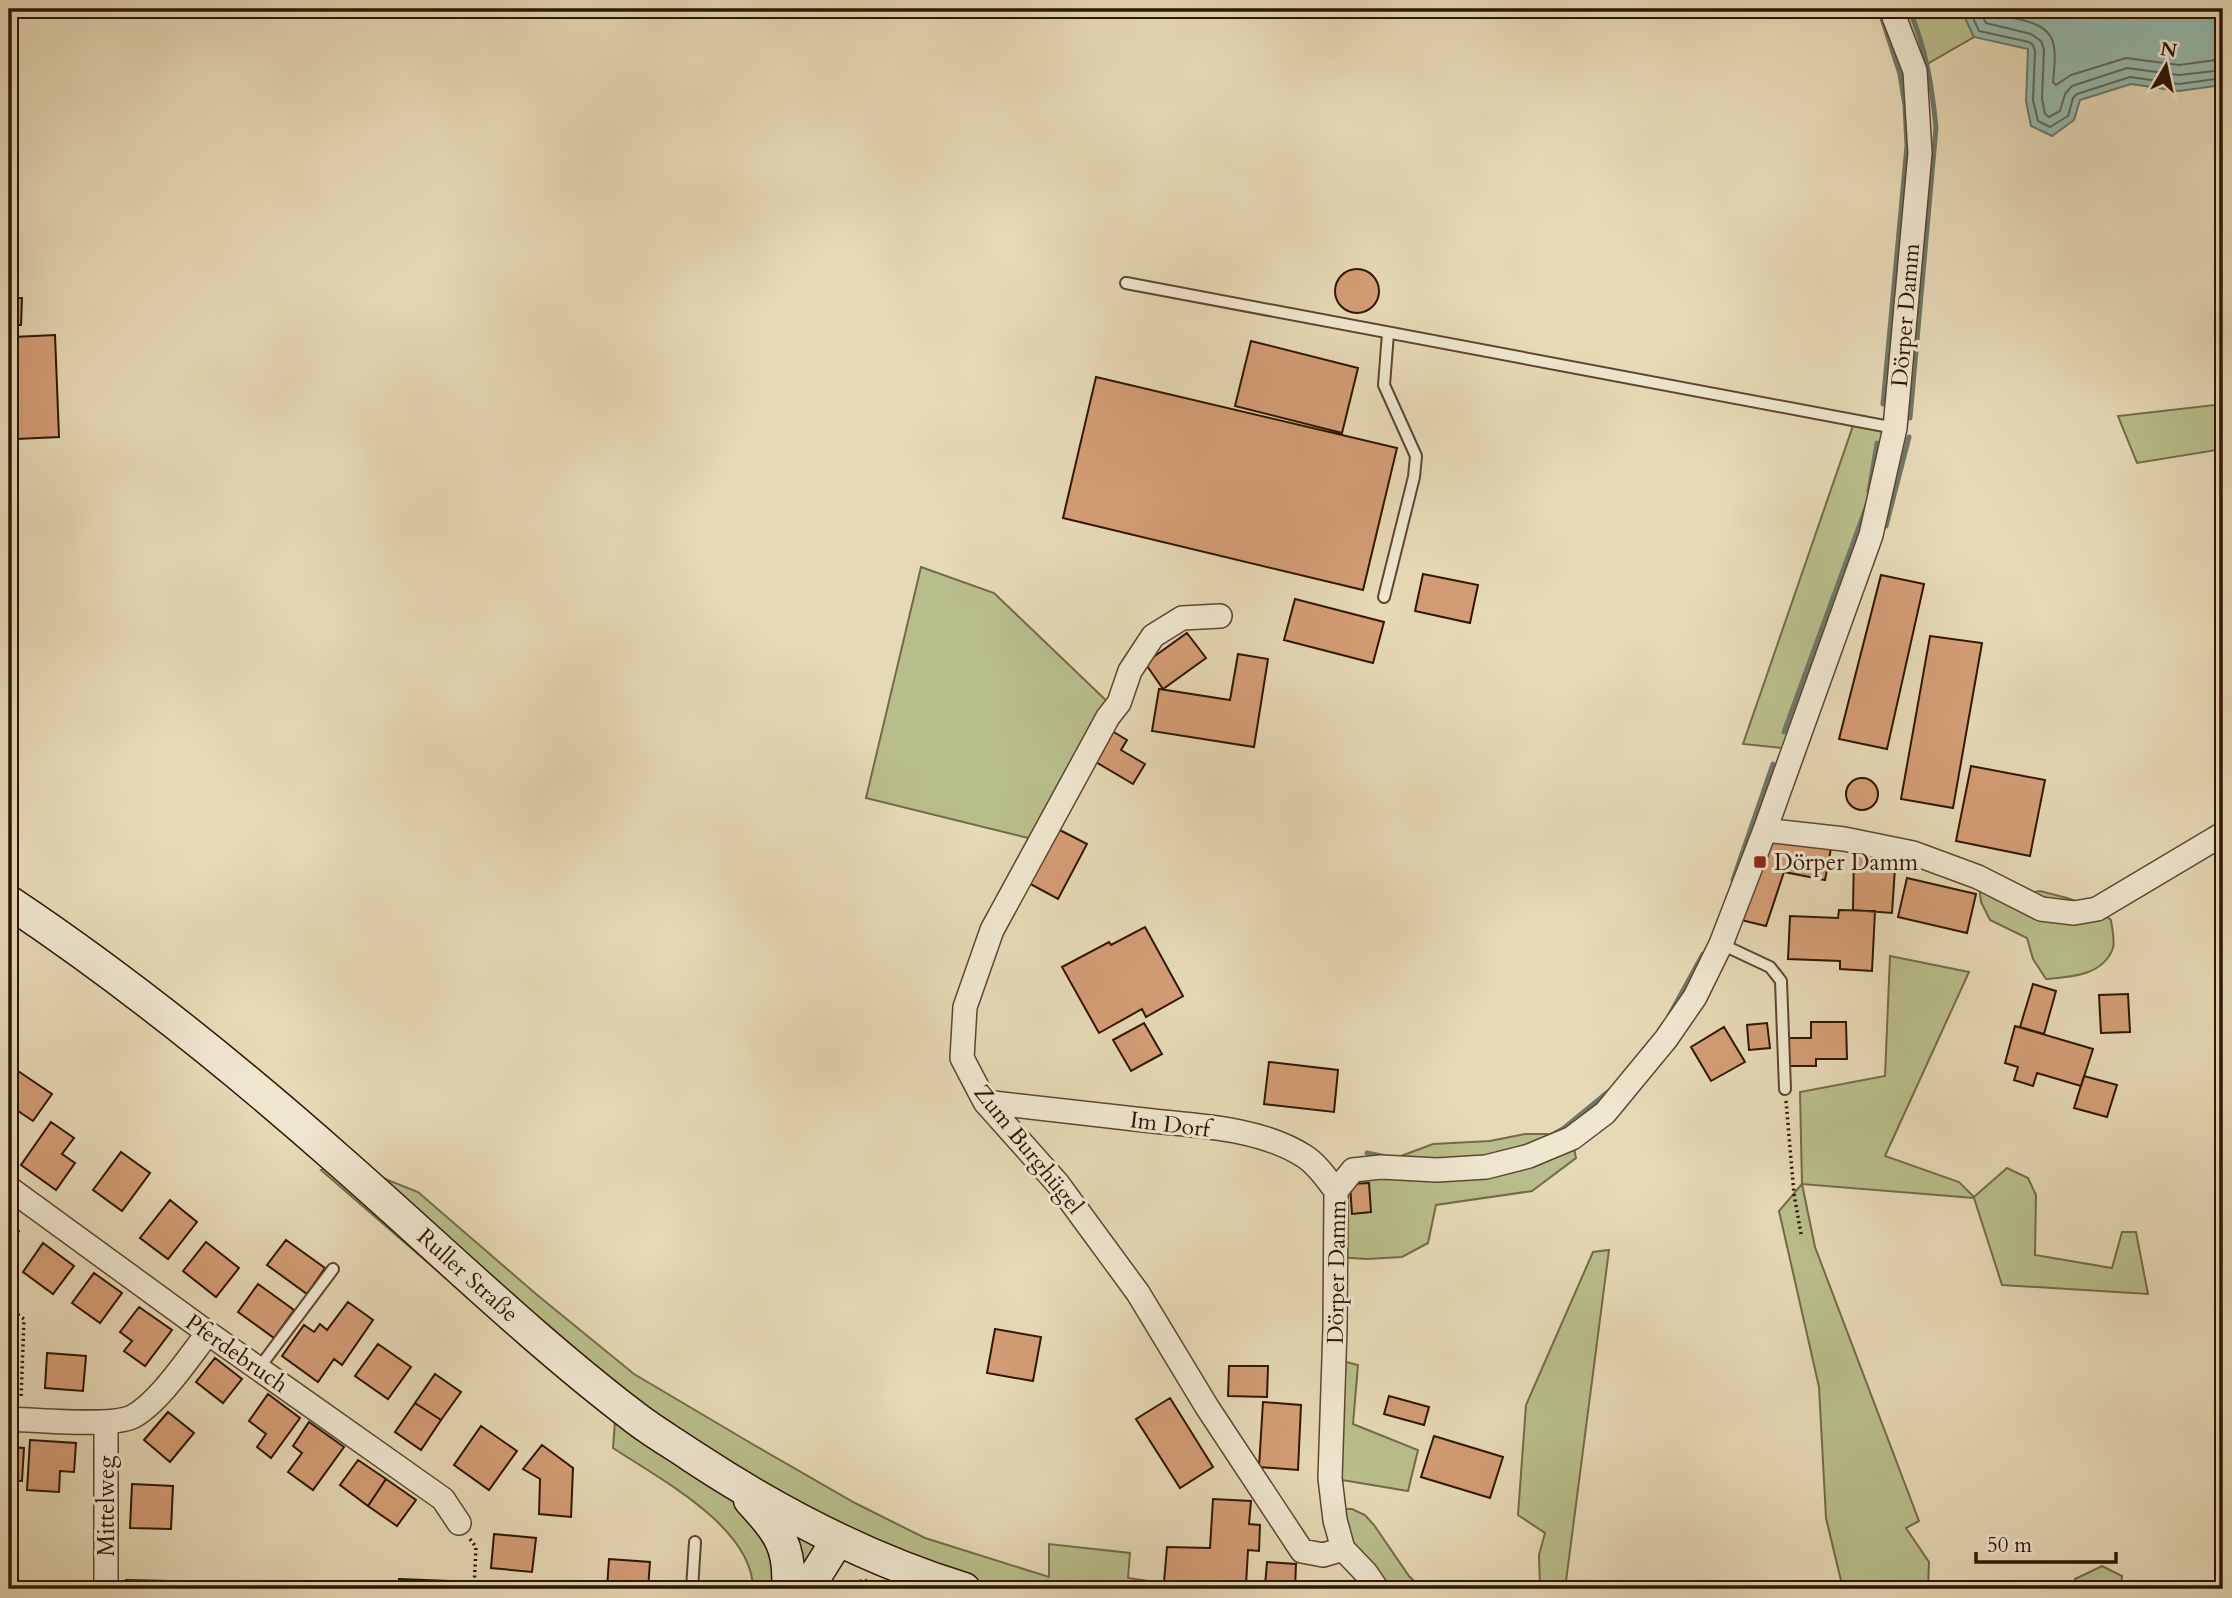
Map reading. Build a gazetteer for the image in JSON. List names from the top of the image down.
{
  "streets": {
    "main road": ["Ruller Straße"],
    "street": [
      "Dörper Damm",
      "Im Dorf",
      "Zum Burghügel",
      "Pferdebruch",
      "Mittelweg"
    ]
  },
  "crossings": [
    ["Dörper Damm", "Im Dorf"],
    ["Dörper Damm", "Zum Burghügel"],
    ["Im Dorf", "Zum Burghügel"]
  ],
  "places": {
    "transit": ["Dörper Damm"]
  },
  "scale_bar": "50 m",
  "north": "top"
}
